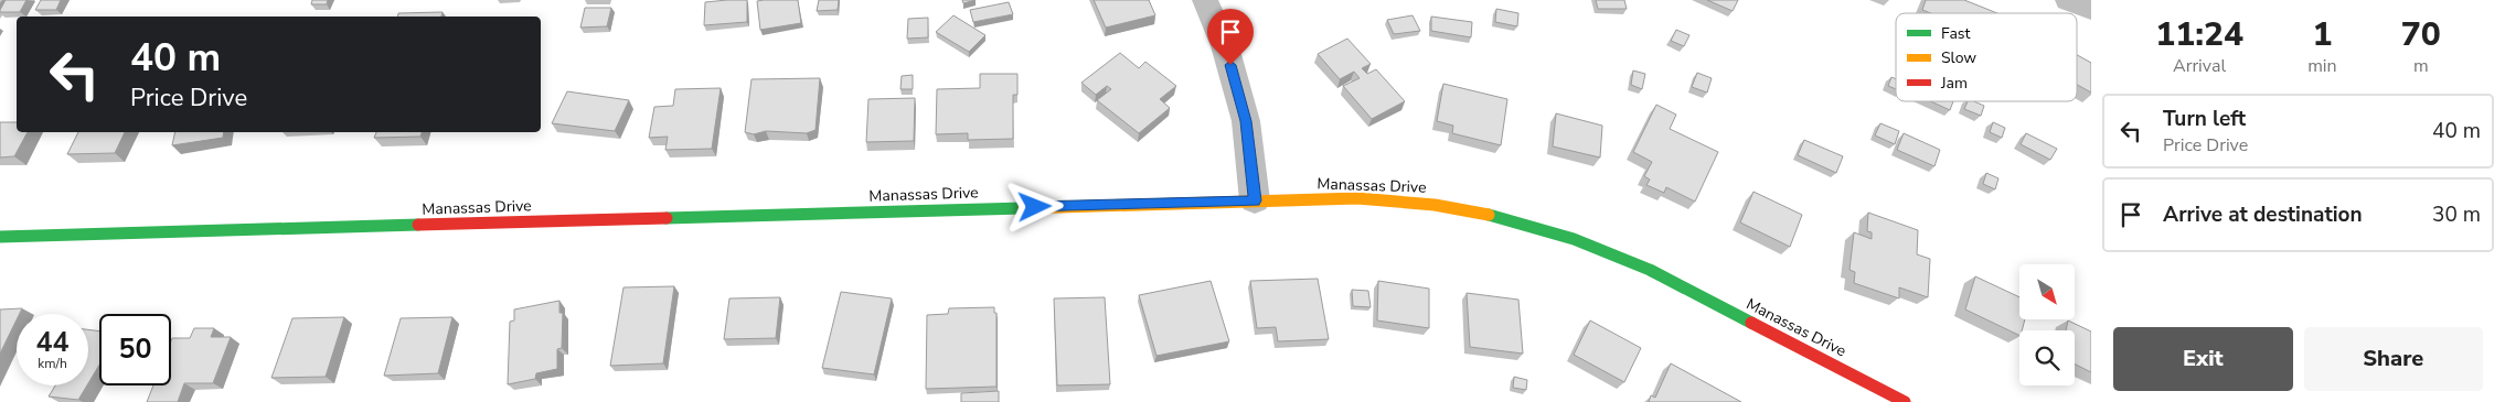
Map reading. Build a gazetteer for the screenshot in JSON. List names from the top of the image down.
{
  "streets": {
    "main road": ["Manassas Drive"]
  },
  "legend": ["Fast", "Slow", "Jam"],
  "north": "bottom right",
  "page": {
    "eta": [
      "11:24",
      "Arrival",
      "1",
      "min",
      "70",
      "m"
    ],
    "turn": ["40 m", "Price Drive"],
    "list": [
      {
        "name": "Turn left",
        "note": "Price Drive",
        "value": "40 m"
      },
      {
        "name": "Arrive at destination",
        "value": "30 m"
      }
    ],
    "speed": "44 km/h",
    "limit": "50",
    "buttons": ["Exit", "Share"]
  }
}
